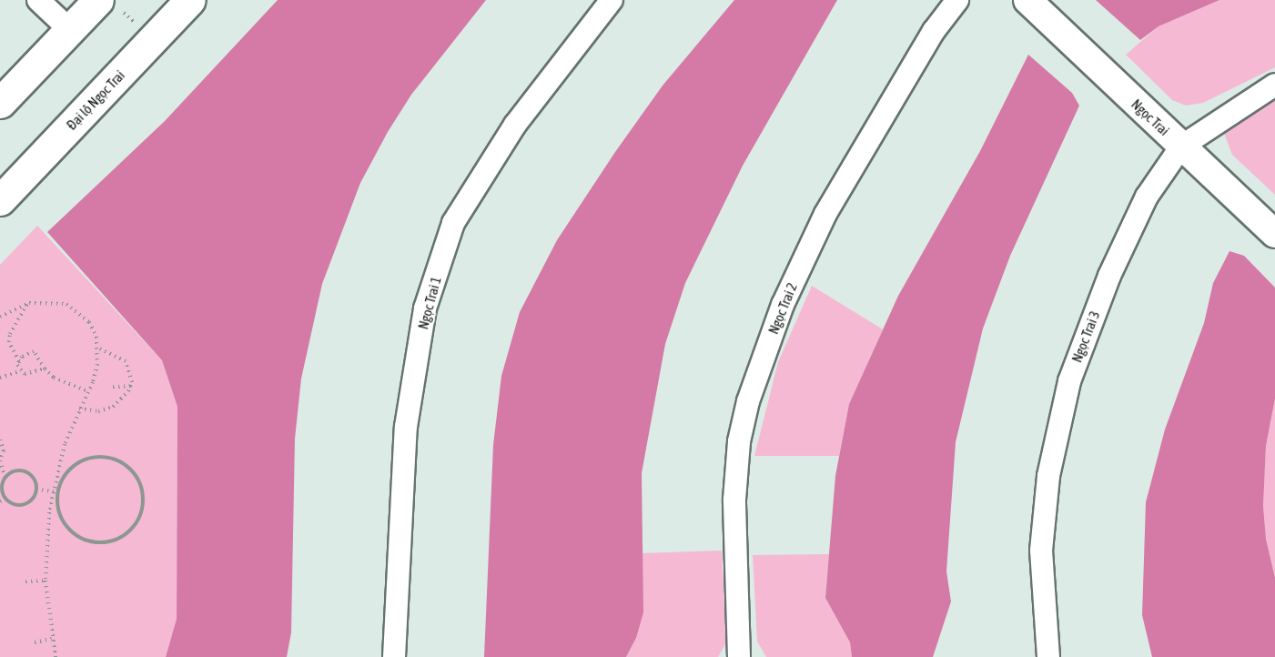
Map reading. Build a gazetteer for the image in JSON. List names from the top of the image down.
{
  "streets": {
    "main road": ["Đại lộ Ngọc Trai"],
    "street": [
      "Ngọc Trai",
      "Ngọc Trai 1",
      "Ngọc Trai 2",
      "Ngọc Trai 3"
    ]
  },
  "crossings": [
    ["Ngọc Trai", "Ngọc Trai 3"]
  ]
}
